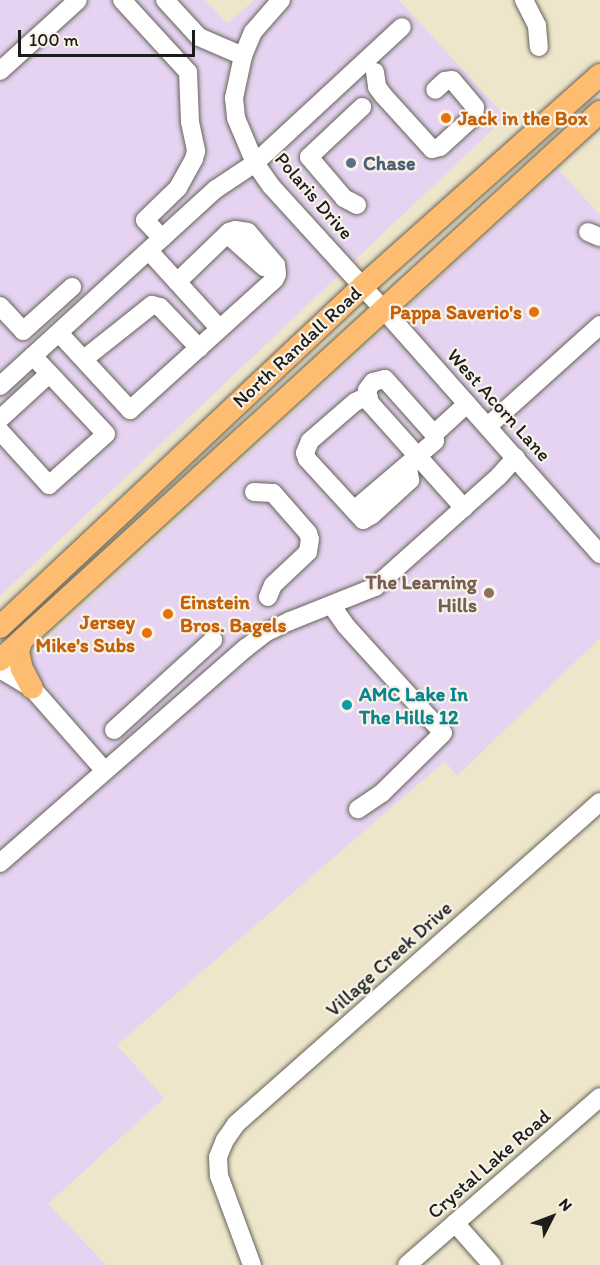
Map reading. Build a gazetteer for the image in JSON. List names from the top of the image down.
{
  "streets": {
    "main road": ["North Randall Road"],
    "street": [
      "Polaris Drive",
      "West Acorn Lane",
      "Village Creek Drive",
      "Crystal Lake Road"
    ]
  },
  "crossings": [
    ["Polaris Drive", "North Randall Road"],
    ["Polaris Drive", "West Acorn Lane"],
    ["North Randall Road", "West Acorn Lane"]
  ],
  "places": [
    "Jack in the Box",
    "Chase",
    "Pappa Saverio's",
    "The Learning Hills",
    "Einstein Bros. Bagels",
    "Jersey Mike's Subs",
    "AMC Lake In The Hills 12"
  ],
  "scale_bar": "100 m",
  "north": "top right"
}
